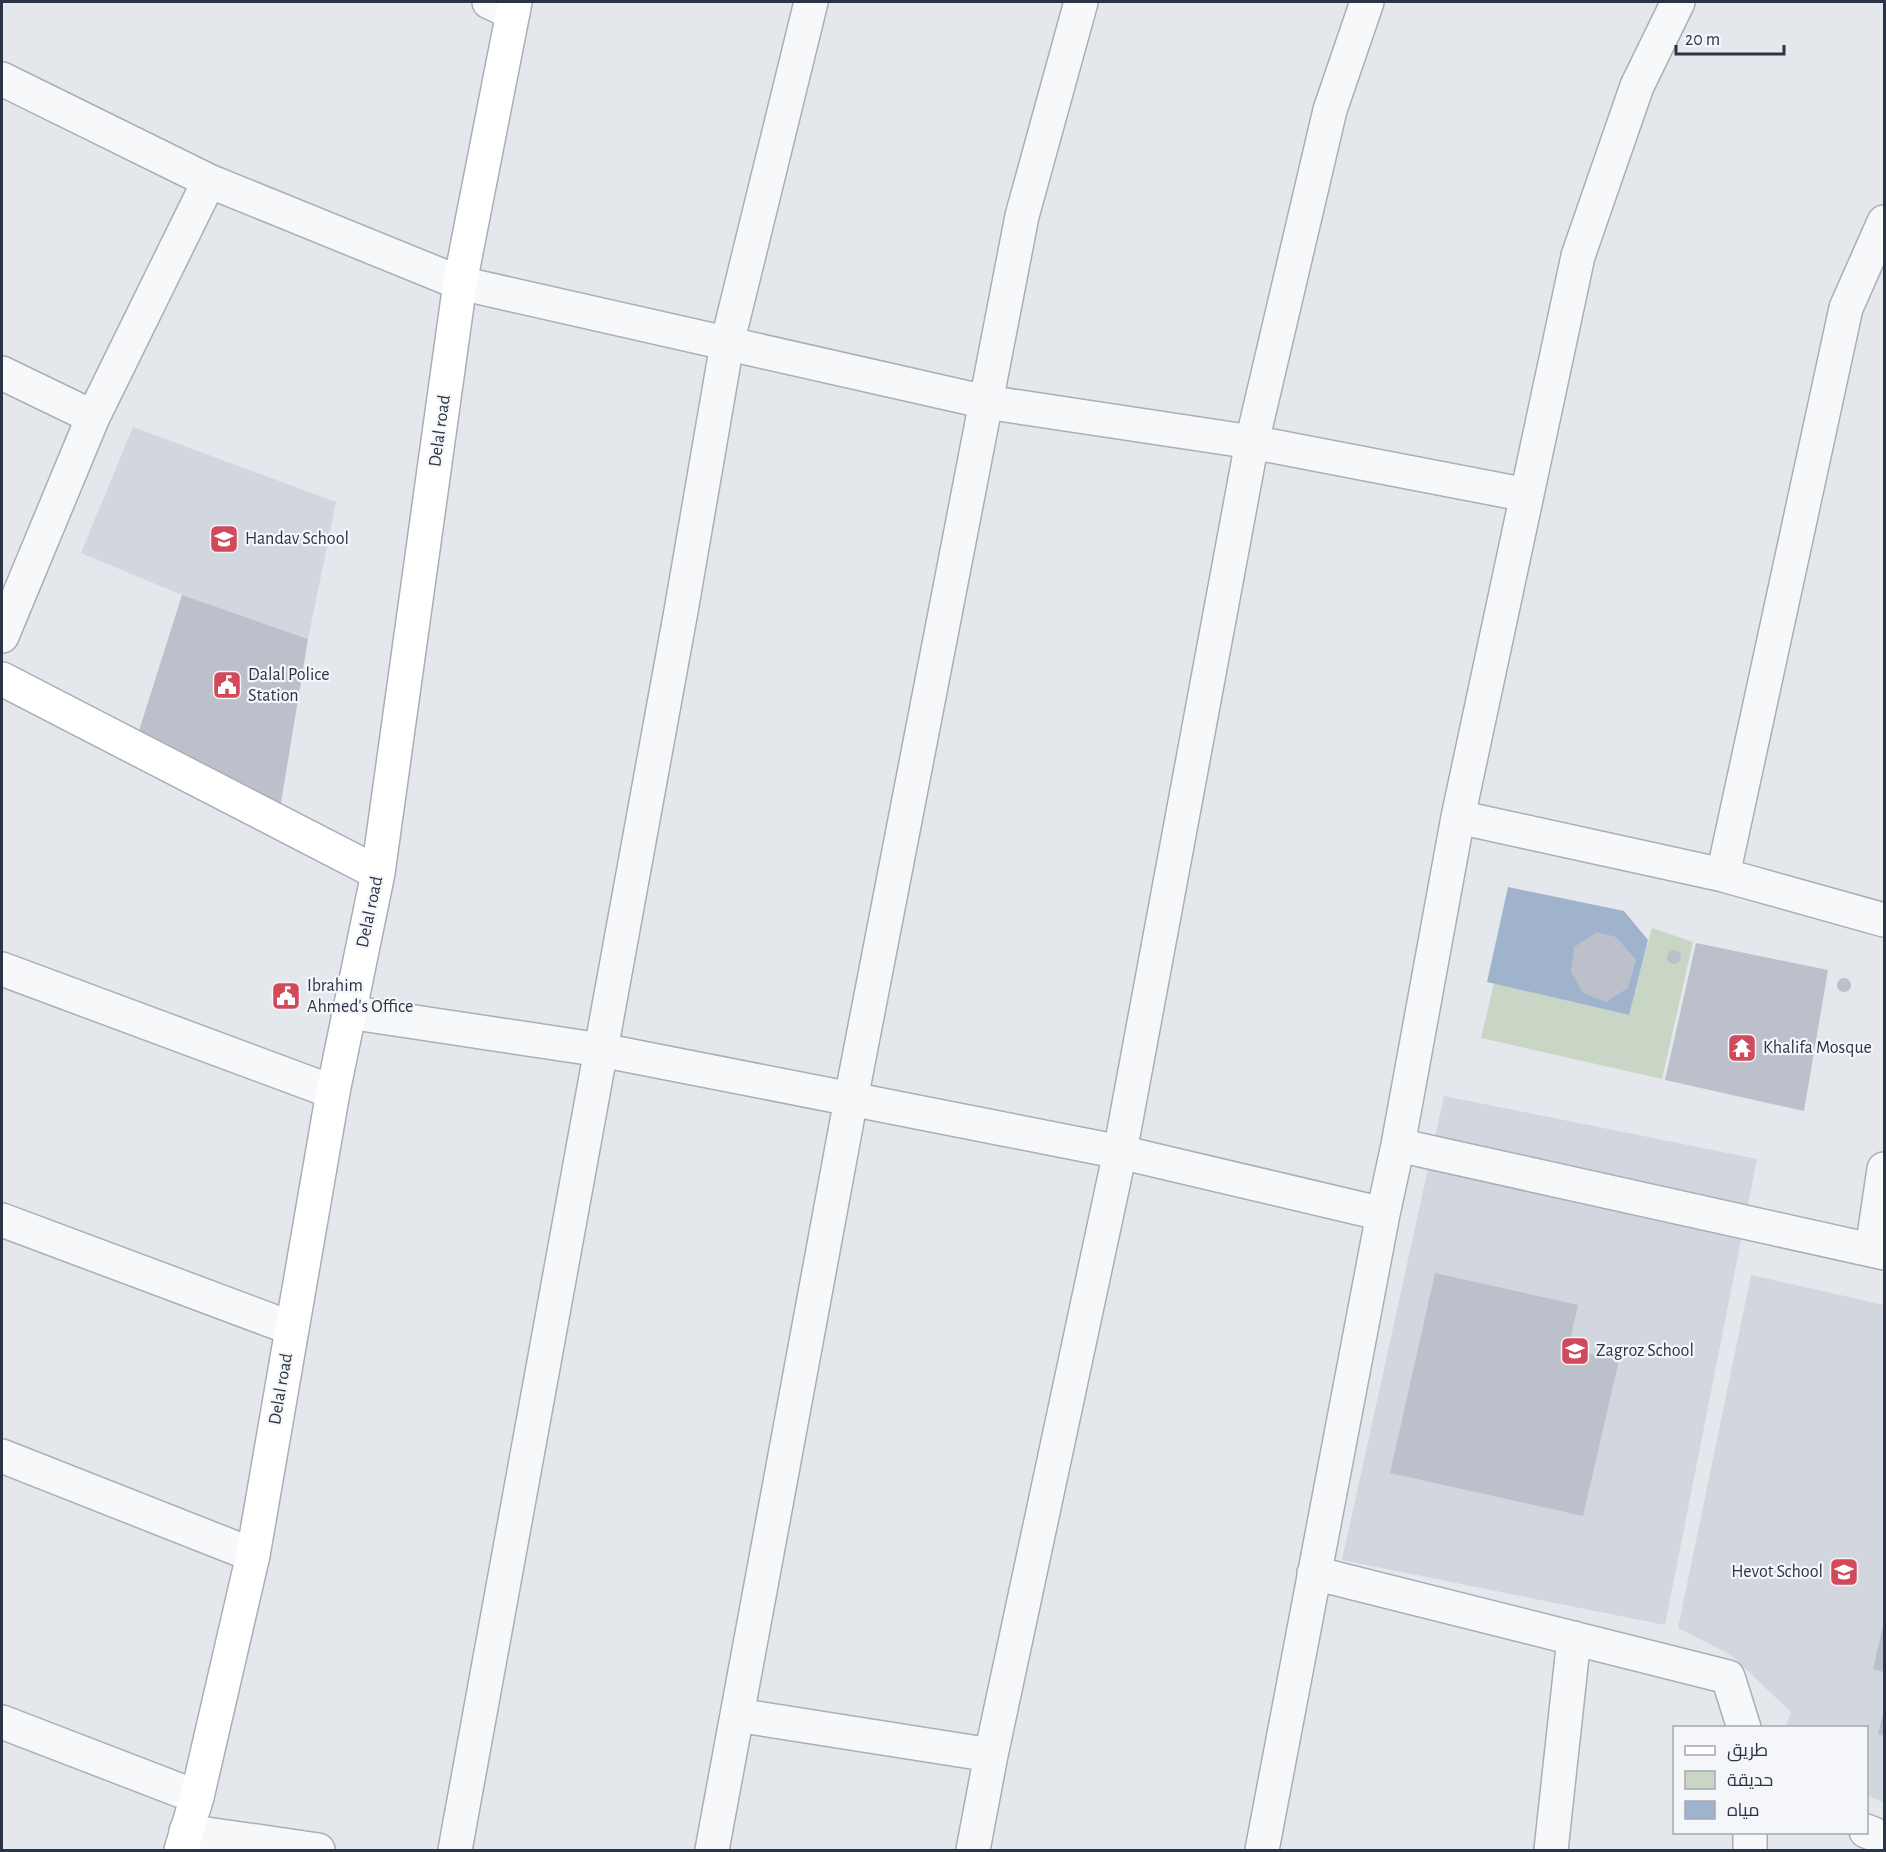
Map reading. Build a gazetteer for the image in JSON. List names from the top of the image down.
{
  "streets": {
    "main road": ["Delal road"]
  },
  "places": {
    "school or university": ["Handav School", "Zagroz School", "Hevot School"],
    "public building": ["Dalal Police Station", "Ibrahim Ahmed's Office"],
    "temple": ["Khalifa Mosque"]
  },
  "legend": ["طريق", "حديقة", "مياه"],
  "scale_bar": "20 m"
}
